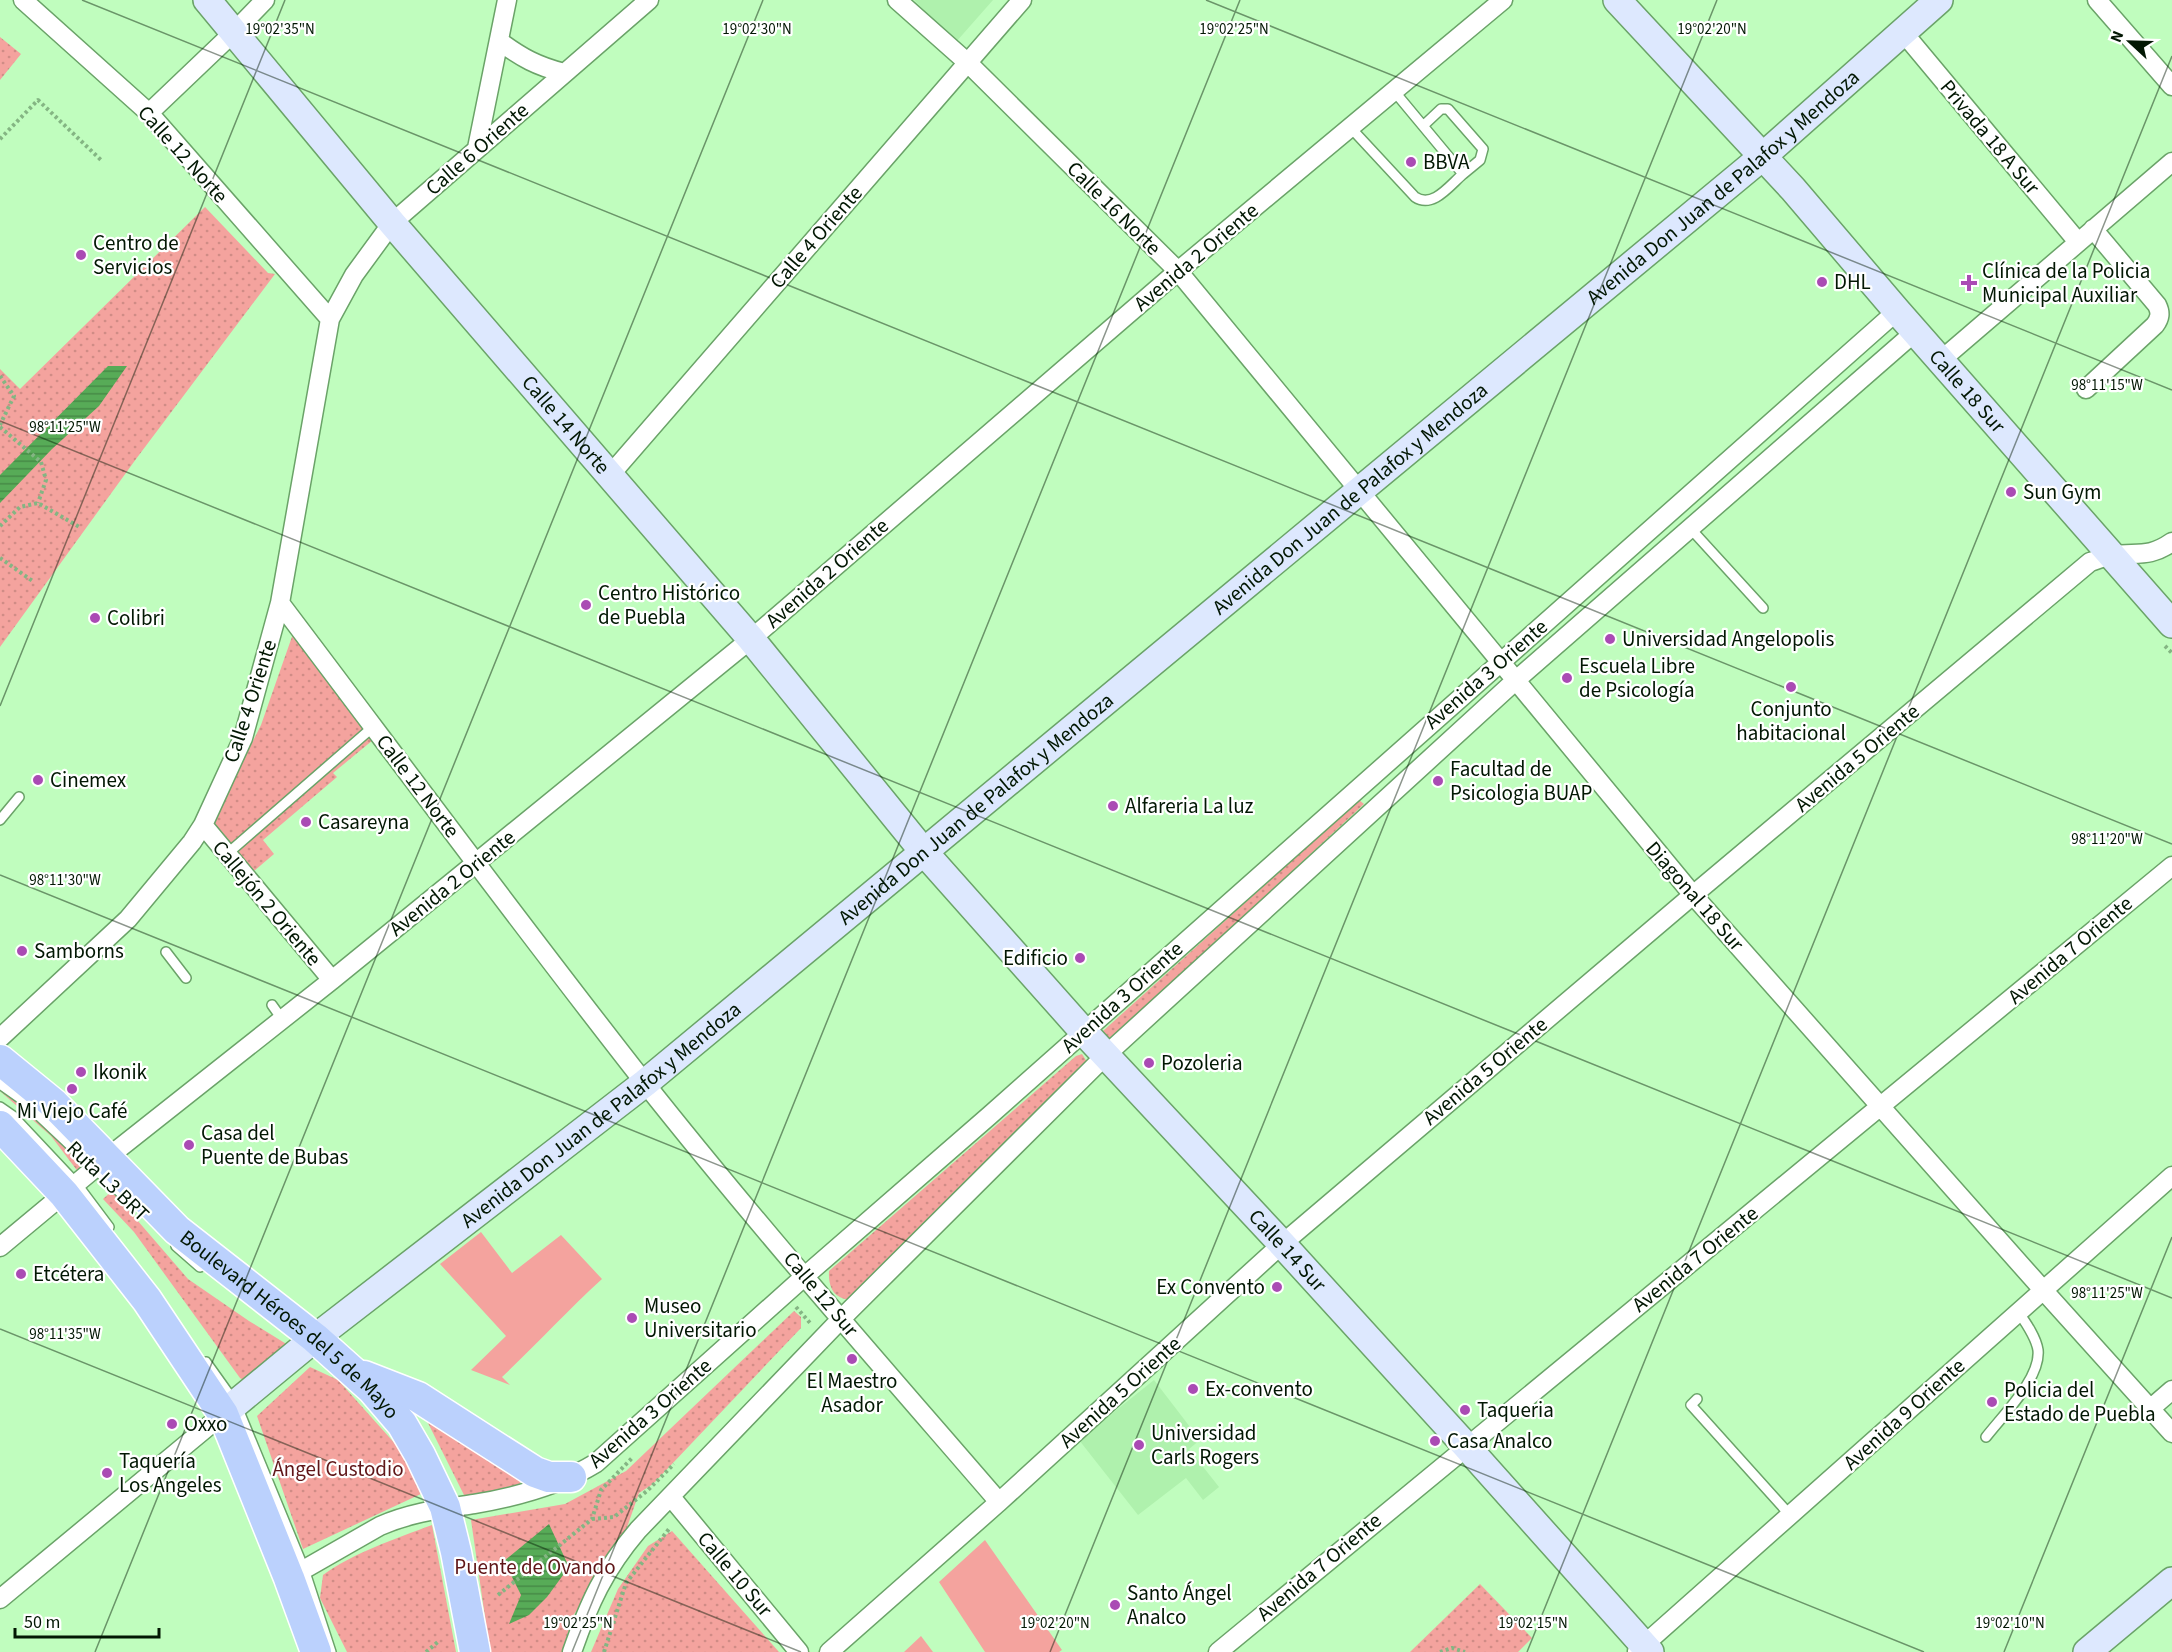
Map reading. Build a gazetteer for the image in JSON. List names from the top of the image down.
{
  "streets": {
    "main road": [
      "Avenida Don Juan de Palafox y Mendoza",
      "Calle 18 Sur",
      "Calle 14 Norte",
      "Calle 14 Sur",
      "Boulevard Héroes del 5 de Mayo"
    ],
    "street": [
      "Privada 18 A Sur",
      "Calle 6 Oriente",
      "Calle 12 Norte",
      "Calle 16 Norte",
      "Calle 4 Oriente",
      "Avenida 2 Oriente",
      "Avenida 3 Oriente",
      "Avenida 5 Oriente",
      "Diagonal 18 Sur",
      "Callejón 2 Oriente",
      "Avenida 7 Oriente",
      "Calle 12 Sur",
      "Avenida 9 Oriente",
      "Calle 10 Sur"
    ],
    "lane": ["Ruta L3 BRT"]
  },
  "crossings": [
    ["Privada 18 A Sur", "Avenida Don Juan de Palafox y Mendoza"],
    ["Calle 6 Oriente", "Calle 12 Norte"],
    ["Calle 6 Oriente", "Calle 4 Oriente"],
    ["Calle 6 Oriente", "Calle 14 Norte"],
    ["Calle 12 Norte", "Avenida Don Juan de Palafox y Mendoza"],
    ["Calle 12 Norte", "Calle 4 Oriente"],
    ["Calle 12 Norte", "Avenida 2 Oriente"],
    ["Calle 12 Norte", "Calle 12 Sur"],
    ["Avenida Don Juan de Palafox y Mendoza", "Calle 16 Norte"],
    ["Avenida Don Juan de Palafox y Mendoza", "Calle 18 Sur"],
    ["Avenida Don Juan de Palafox y Mendoza", "Calle 14 Norte"],
    ["Avenida Don Juan de Palafox y Mendoza", "Diagonal 18 Sur"],
    ["Avenida Don Juan de Palafox y Mendoza", "Calle 14 Sur"],
    ["Avenida Don Juan de Palafox y Mendoza", "Calle 12 Sur"],
    ["Avenida Don Juan de Palafox y Mendoza", "Boulevard Héroes del 5 de Mayo"],
    ["Calle 16 Norte", "Calle 4 Oriente"],
    ["Calle 16 Norte", "Avenida 2 Oriente"],
    ["Calle 16 Norte", "Diagonal 18 Sur"],
    ["Calle 4 Oriente", "Calle 14 Norte"],
    ["Calle 4 Oriente", "Callejón 2 Oriente"],
    ["Avenida 2 Oriente", "Calle 14 Norte"],
    ["Avenida 2 Oriente", "Callejón 2 Oriente"],
    ["Avenida 2 Oriente", "Ruta L3 BRT"],
    ["Avenida 2 Oriente", "Boulevard Héroes del 5 de Mayo"],
    ["Calle 18 Sur", "Avenida 3 Oriente"],
    ["Calle 18 Sur", "Avenida 5 Oriente"],
    ["Calle 14 Norte", "Calle 14 Sur"],
    ["Avenida 3 Oriente", "Diagonal 18 Sur"],
    ["Avenida 3 Oriente", "Calle 14 Sur"],
    ["Avenida 3 Oriente", "Calle 12 Sur"],
    ["Avenida 3 Oriente", "Boulevard Héroes del 5 de Mayo"],
    ["Avenida 3 Oriente", "Calle 10 Sur"],
    ["Avenida 5 Oriente", "Diagonal 18 Sur"],
    ["Avenida 5 Oriente", "Calle 14 Sur"],
    ["Avenida 5 Oriente", "Calle 12 Sur"],
    ["Diagonal 18 Sur", "Avenida 7 Oriente"],
    ["Diagonal 18 Sur", "Avenida 9 Oriente"],
    ["Avenida 7 Oriente", "Calle 14 Sur"],
    ["Ruta L3 BRT", "Boulevard Héroes del 5 de Mayo"],
    ["Calle 14 Sur", "Avenida 9 Oriente"]
  ],
  "parks": ["Ángel Custodio", "Puente de Ovando"],
  "places": {
    "other": [
      "BBVA",
      "Centro de Servicios",
      "DHL",
      "Sun Gym",
      "Centro Histórico de Puebla",
      "Colibri",
      "Universidad Angelopolis",
      "Escuela Libre de Psicología",
      "Conjunto habitacional",
      "Cinemex",
      "Facultad de Psicologia BUAP",
      "Alfareria La luz",
      "Casareyna",
      "Samborns",
      "Edificio",
      "Pozoleria",
      "Ikonik",
      "Mi Viejo Café",
      "Casa del Puente de Bubas",
      "Etcétera",
      "Ex Convento",
      "Museo Universitario",
      "El Maestro Asador",
      "Ex-convento",
      "Policia del Estado de Puebla",
      "Taqueria",
      "Oxxo",
      "Casa Analco",
      "Universidad Carls Rogers",
      "Taquería Los Angeles",
      "Santo Ángel Analco"
    ],
    "health": ["Clínica de la Policia Municipal Auxiliar"]
  },
  "scale_bar": "50 m",
  "north": "left",
  "coordinates": [
    "19°02'35\"N",
    "19°02'30\"N",
    "19°02'25\"N",
    "19°02'20\"N",
    "98°11'15\"W",
    "98°11'25\"W",
    "98°11'20\"W",
    "98°11'30\"W",
    "98°11'35\"W",
    "19°02'15\"N",
    "19°02'10\"N"
  ]
}
